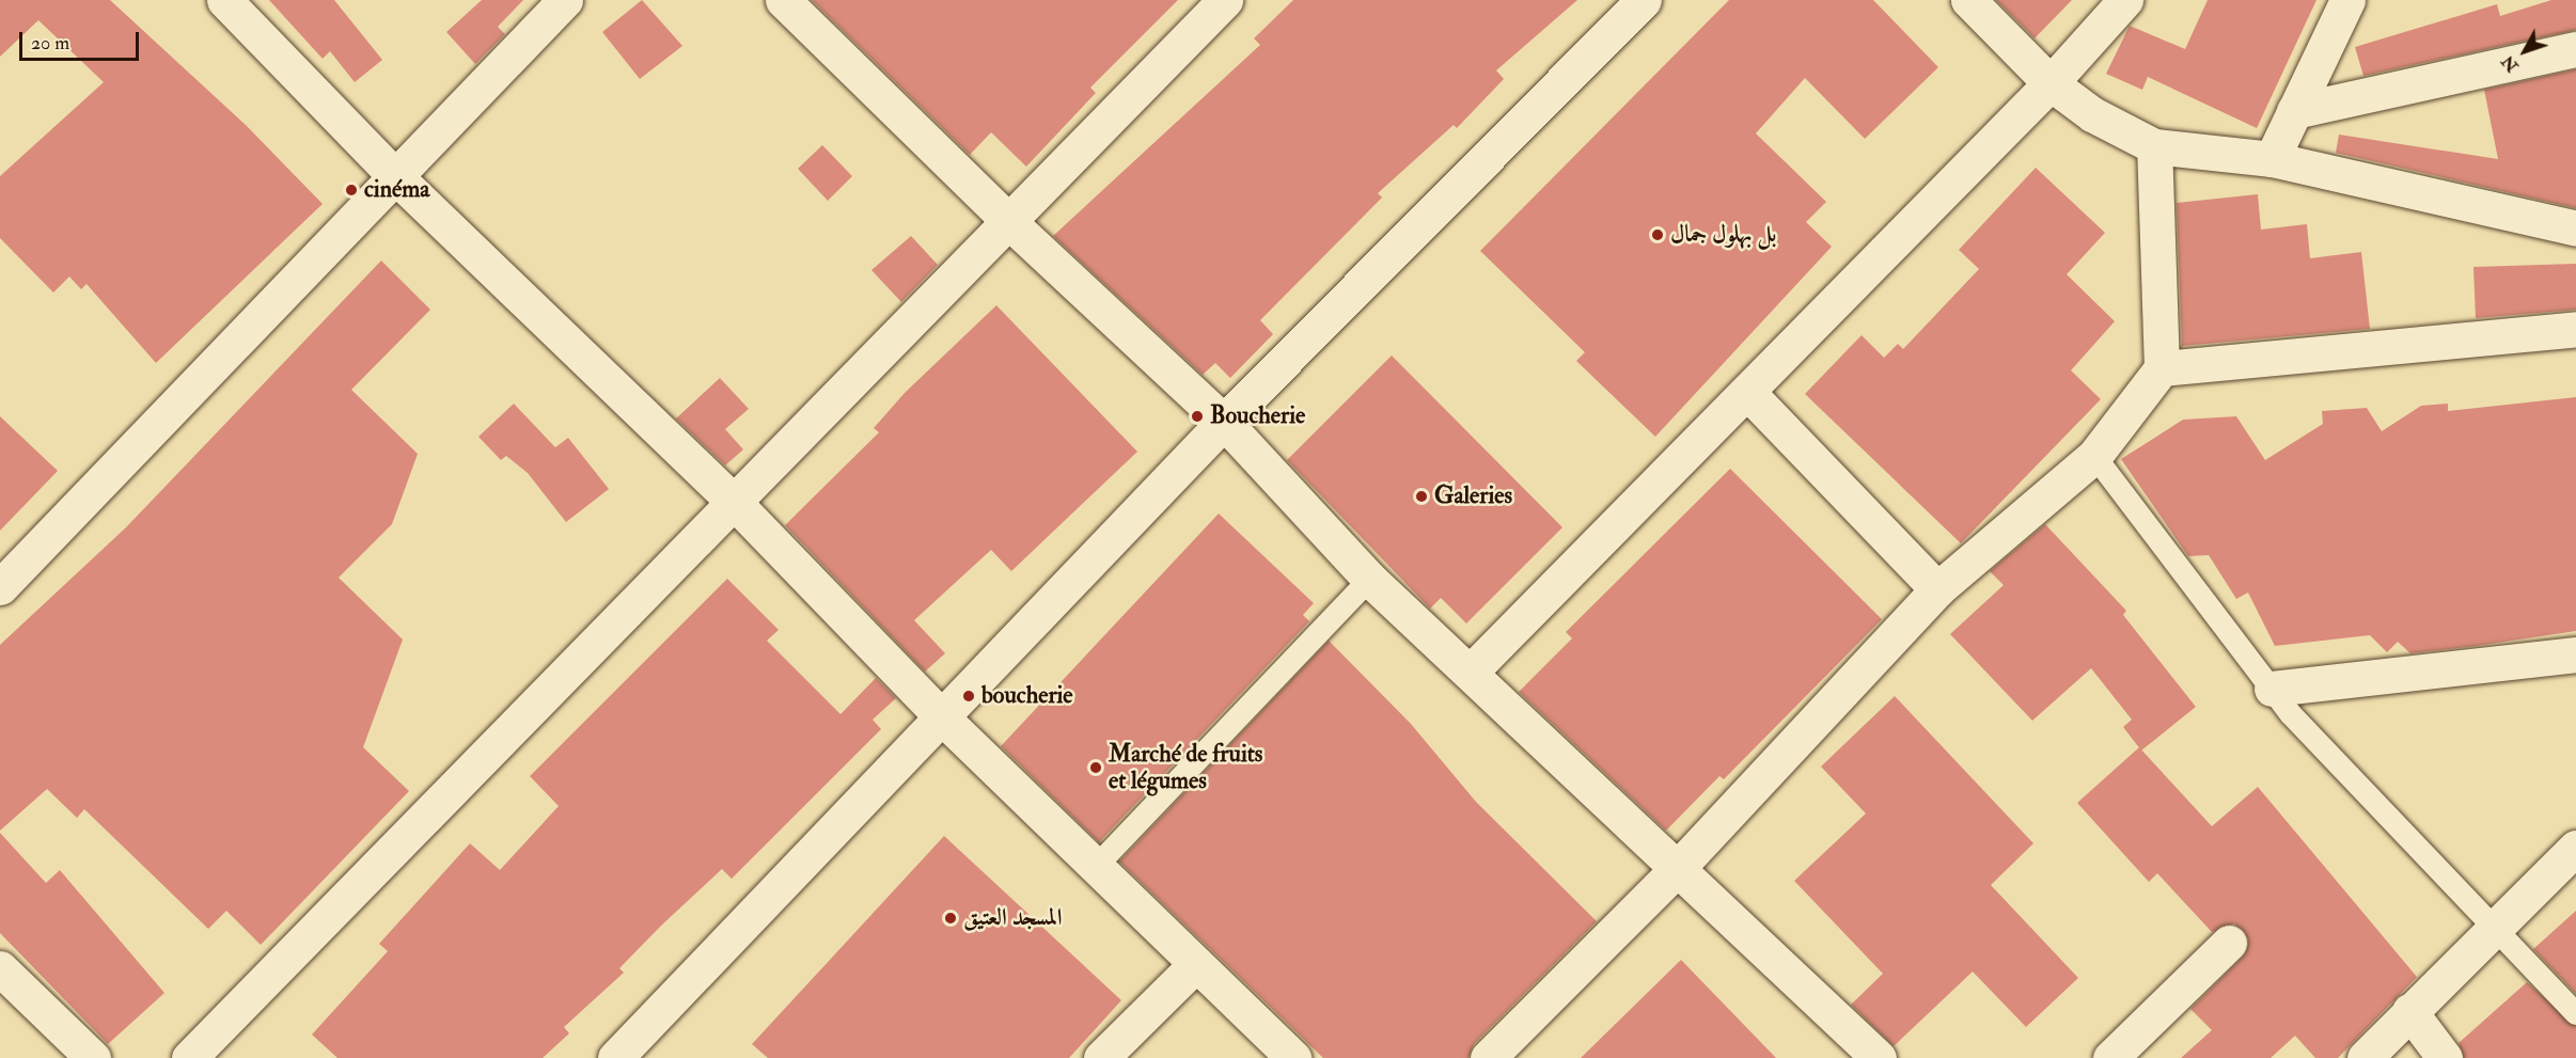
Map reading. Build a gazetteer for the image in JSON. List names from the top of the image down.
{
  "places": [
    "cinéma",
    "بل بهلول جمال",
    "Boucherie",
    "Galeries",
    "boucherie",
    "Marché de fruits et légumes",
    "المسجد العتيق"
  ],
  "scale_bar": "20 m",
  "north": "bottom left"
}
